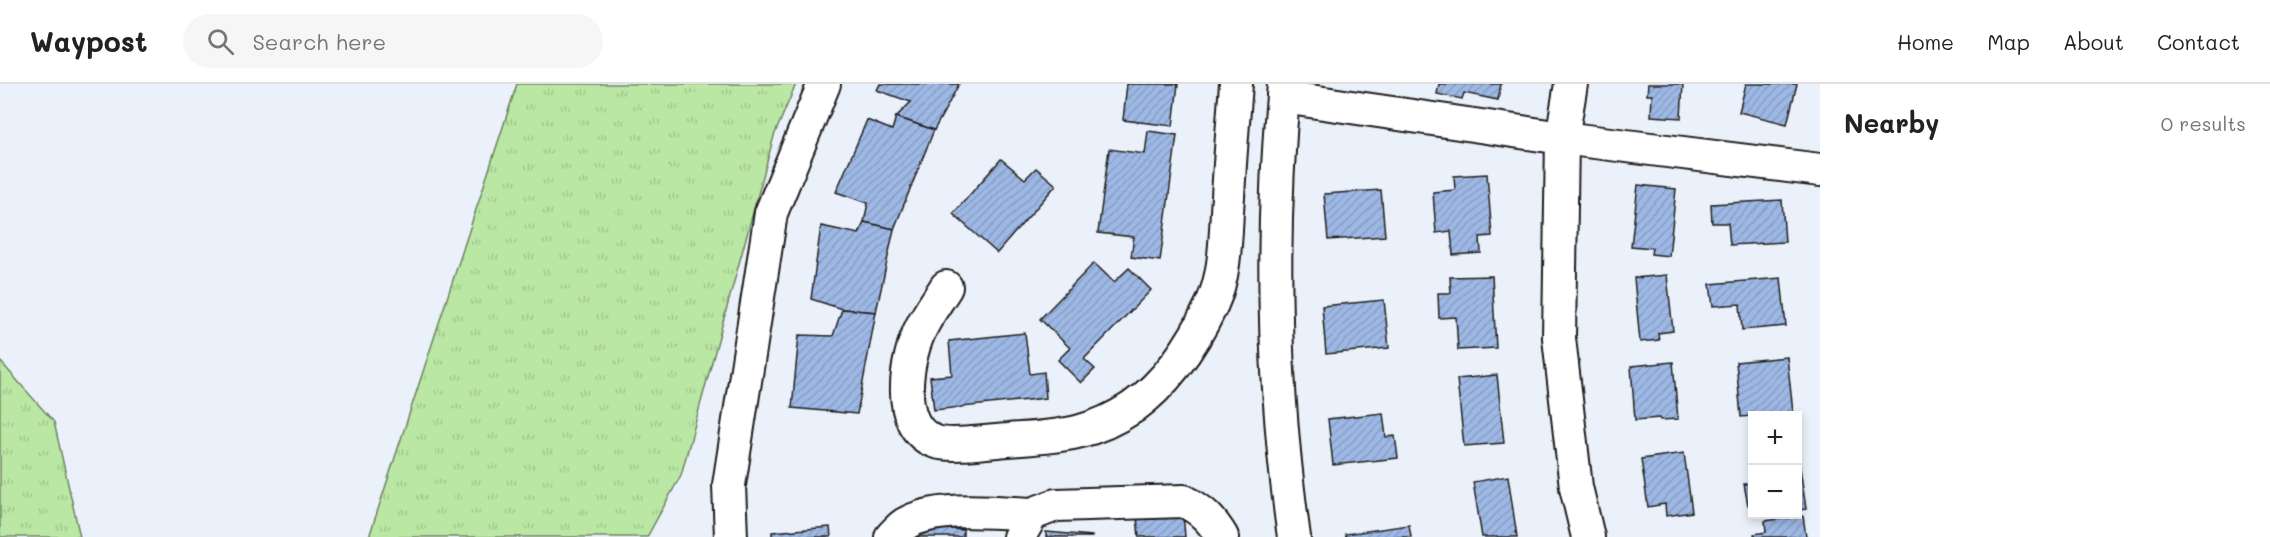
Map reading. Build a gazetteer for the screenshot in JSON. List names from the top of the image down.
{
  "page": {
    "header": "Waypost",
    "search": "Search here",
    "nav": [
      "Home",
      "Map",
      "About",
      "Contact"
    ],
    "heading": ["Nearby", "0 results"],
    "map_buttons": ["+", "−"]
  }
}
